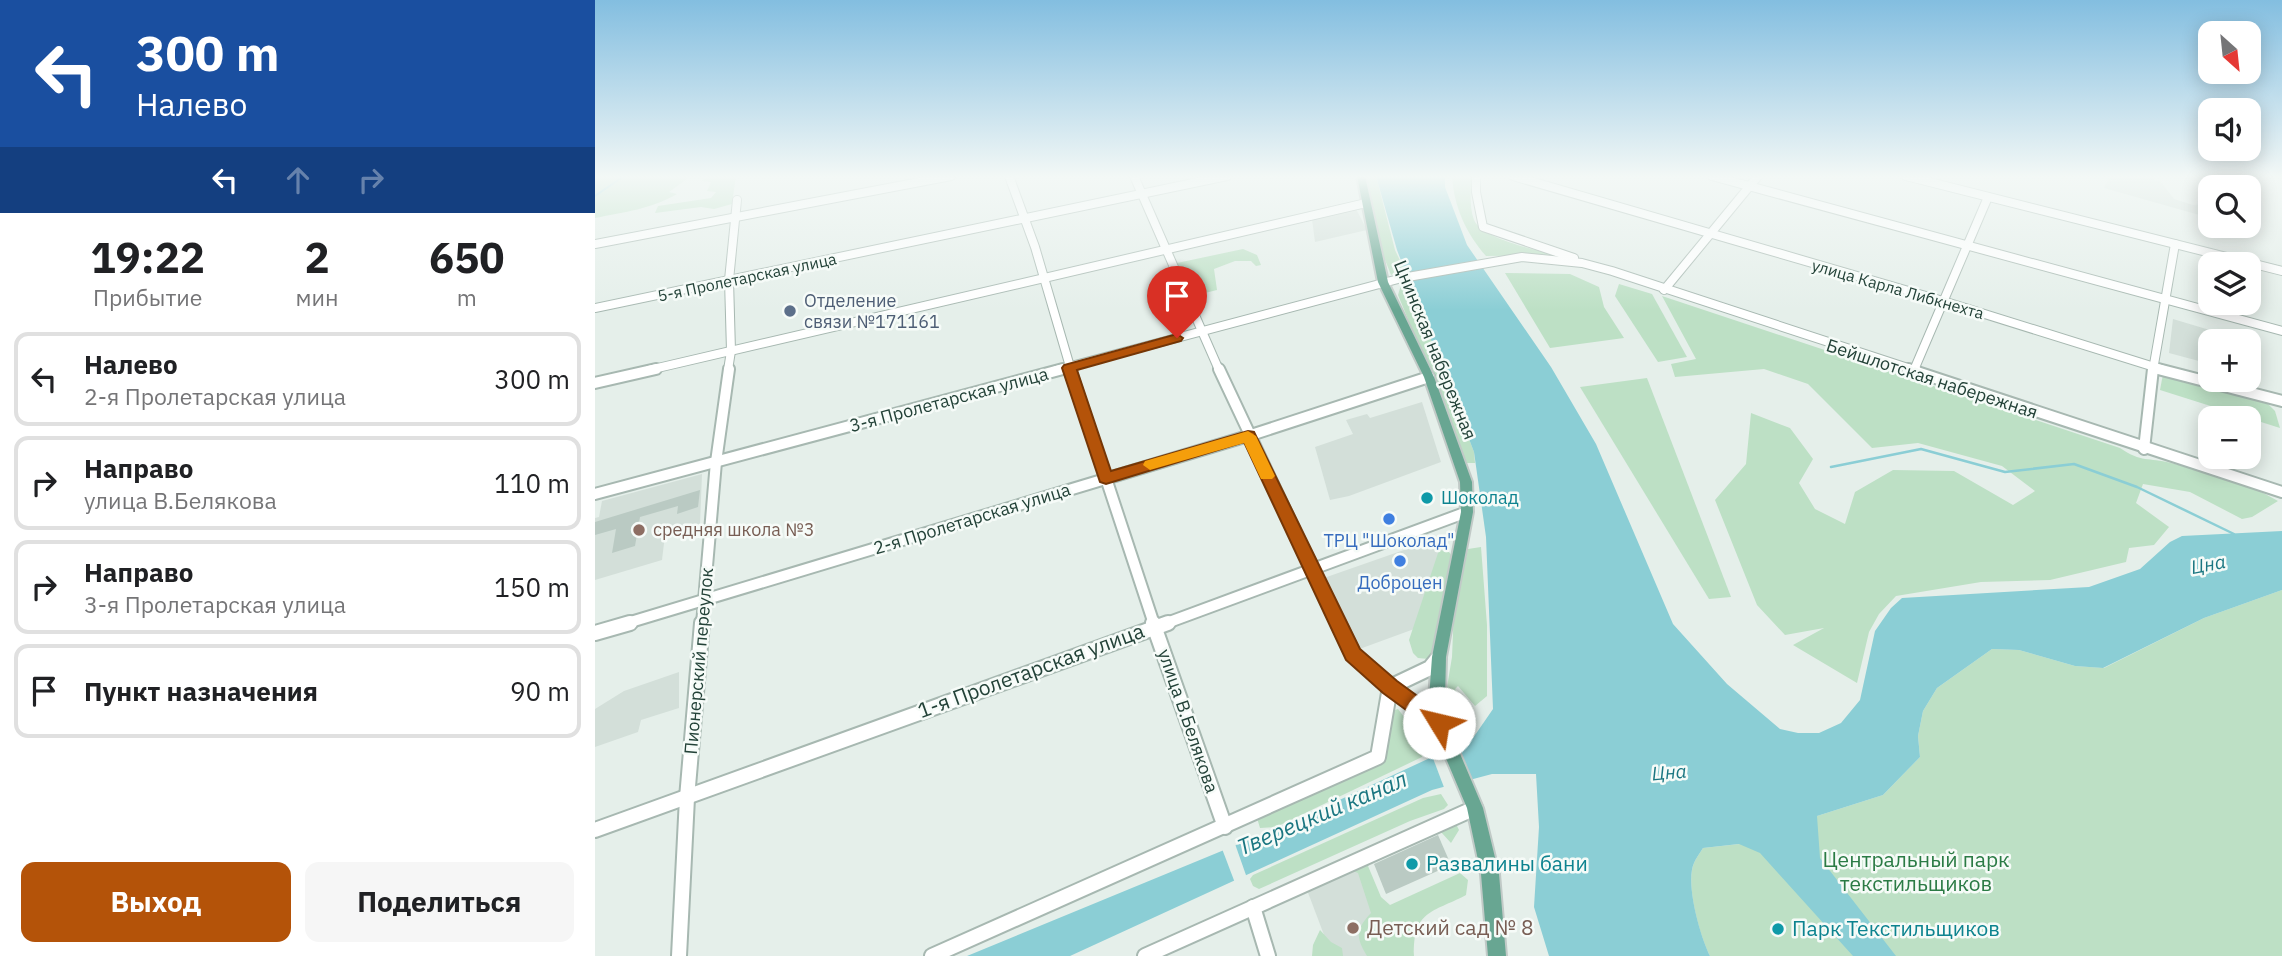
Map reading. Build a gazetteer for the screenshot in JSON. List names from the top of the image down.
{
  "streets": {
    "main road": ["Цнинская набережная"],
    "street": [
      "5-я Пролетарская улица",
      "улица Карла Либкнехта",
      "Бейшлотская набережная",
      "3-я Пролетарская улица",
      "2-я Пролетарская улица",
      "Пионерский переулок",
      "1-я Пролетарская улица",
      "улица В.Белякова"
    ]
  },
  "crossings": [
    ["5-я Пролетарская улица", "Пионерский переулок"],
    ["Цнинская набережная", "3-я Пролетарская улица"],
    ["Цнинская набережная", "2-я Пролетарская улица"],
    ["Цнинская набережная", "1-я Пролетарская улица"],
    ["Бейшлотская набережная", "3-я Пролетарская улица"],
    ["3-я Пролетарская улица", "Пионерский переулок"],
    ["3-я Пролетарская улица", "улица В.Белякова"],
    ["2-я Пролетарская улица", "Пионерский переулок"],
    ["2-я Пролетарская улица", "улица В.Белякова"],
    ["Пионерский переулок", "1-я Пролетарская улица"],
    ["1-я Пролетарская улица", "улица В.Белякова"]
  ],
  "water": ["Цна", "Тверецкий канал"],
  "parks": ["Центральный парк текстильщиков"],
  "places": [
    "Отделение связи №171161",
    "Шоколад",
    "ТРЦ \"Шоколад\"",
    "средняя школа №3",
    "Доброцен",
    "Развалины бани",
    "Детский сад № 8",
    "Парк Текстильщиков"
  ],
  "north": "bottom right",
  "page": {
    "turn": ["300 m", "Налево"],
    "map_buttons": ["+", "−"],
    "eta": [
      "19:22",
      "Прибытие",
      "2",
      "мин",
      "650",
      "m"
    ],
    "list": [
      {
        "name": "Налево",
        "note": "2-я Пролетарская улица",
        "value": "300 m"
      },
      {
        "name": "Направо",
        "note": "улица В.Белякова",
        "value": "110 m"
      },
      {
        "name": "Направо",
        "note": "3-я Пролетарская улица",
        "value": "150 m"
      },
      {
        "name": "Пункт назначения",
        "value": "90 m"
      }
    ],
    "buttons": ["Выход", "Поделиться"]
  }
}
